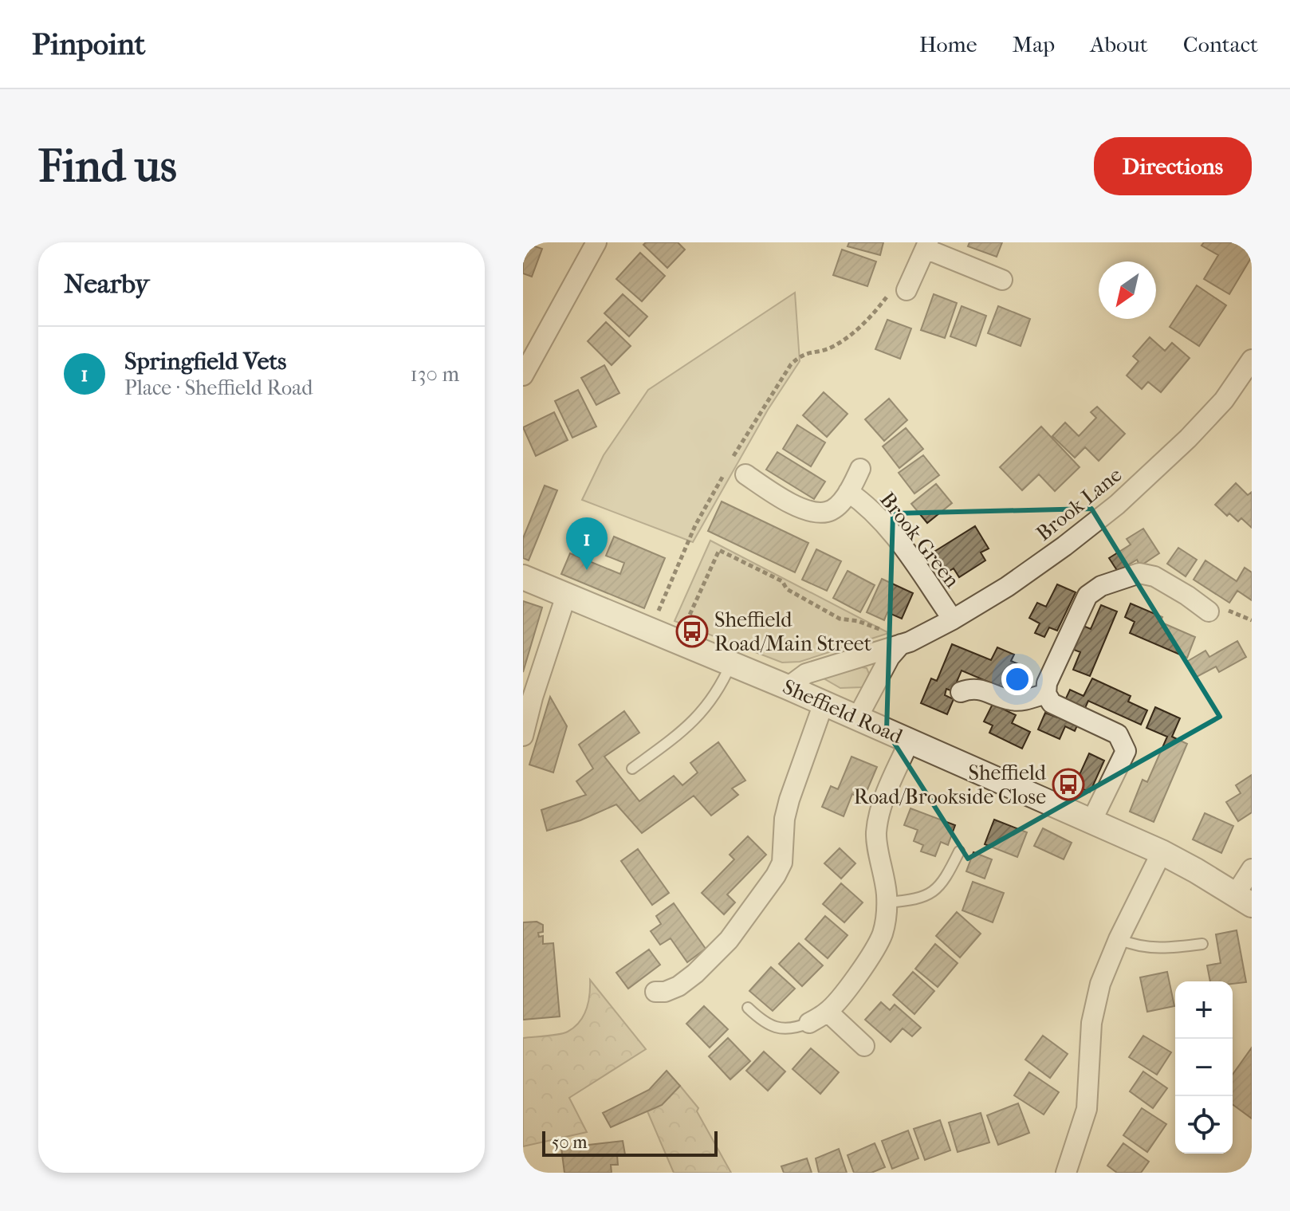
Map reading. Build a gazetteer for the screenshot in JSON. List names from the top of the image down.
{
  "streets": {
    "street": ["Brook Lane", "Brook Green", "Sheffield Road"]
  },
  "crossings": [
    ["Brook Lane", "Brook Green"],
    ["Brook Lane", "Sheffield Road"]
  ],
  "places": {
    "bus stop": ["Sheffield Road/Main Street", "Sheffield Road/Brookside Close"]
  },
  "scale_bar": "50 m",
  "north": "bottom left",
  "page": {
    "header": "Pinpoint",
    "nav": [
      "Home",
      "Map",
      "About",
      "Contact"
    ],
    "buttons": "Directions",
    "title": "Find us",
    "heading": "Nearby",
    "list": [
      {
        "mark": "1",
        "name": "Springfield Vets",
        "note": "Place · Sheffield Road",
        "value": "130 m"
      }
    ],
    "pins": "1",
    "map_buttons": ["+", "−"],
    "scale": "50 m"
  }
}
